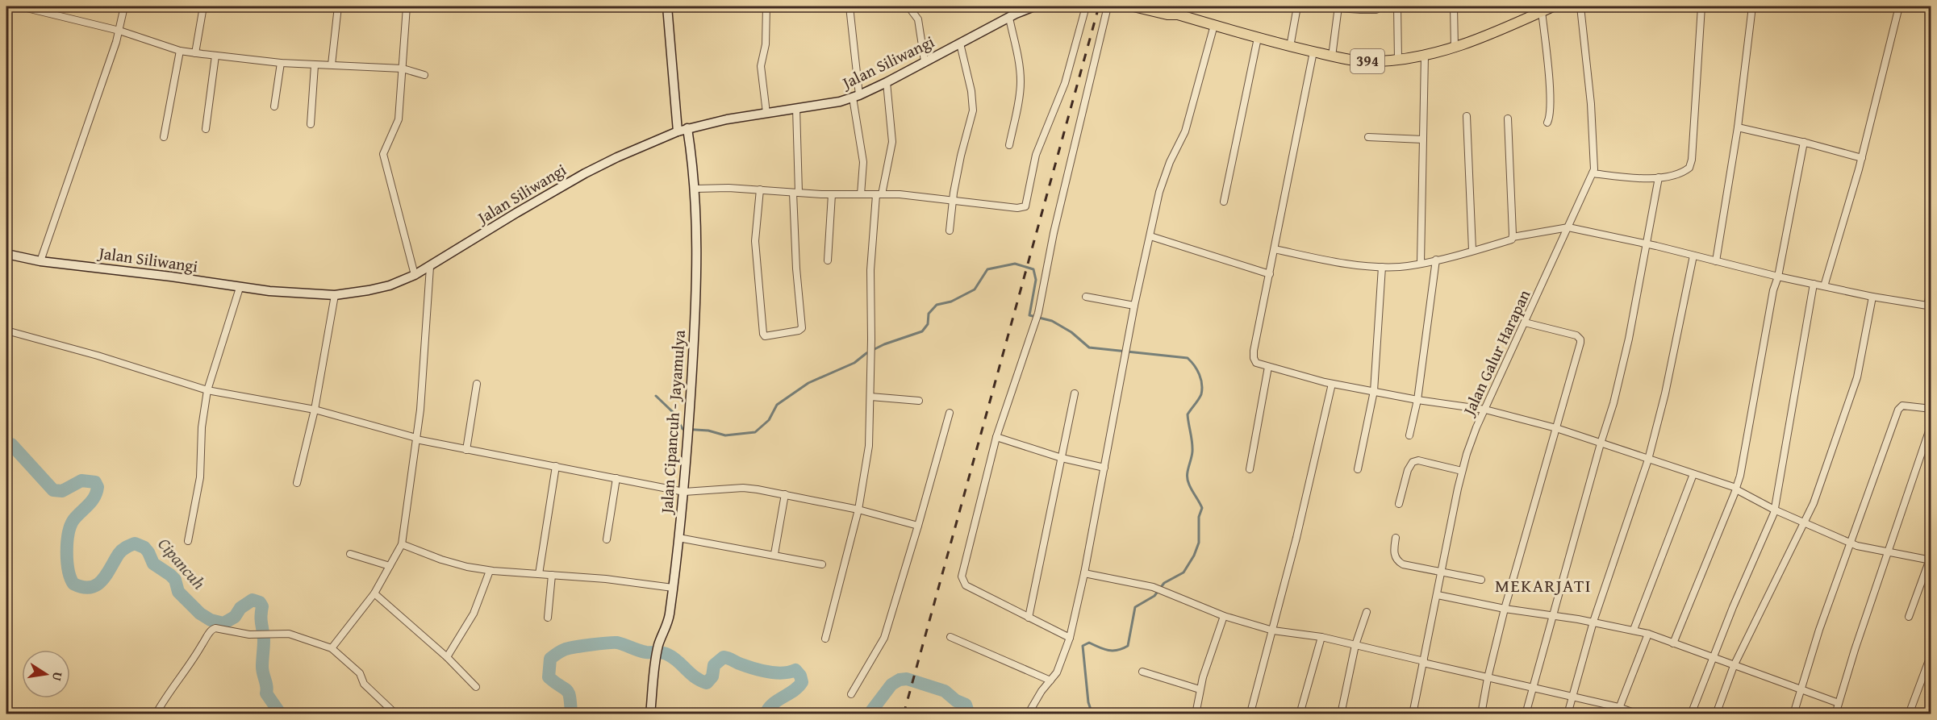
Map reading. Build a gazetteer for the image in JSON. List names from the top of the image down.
{
  "streets": {
    "main road": ["394"],
    "street": ["Jalan Siliwangi", "Jalan Galur Harapan", "Jalan Cipancuh - Jayamulya"]
  },
  "crossings": [
    ["Jalan Siliwangi", "Jalan Cipancuh - Jayamulya"]
  ],
  "districts": ["MEKARJATI"],
  "water": ["Cipancuh"],
  "north": "right"
}
